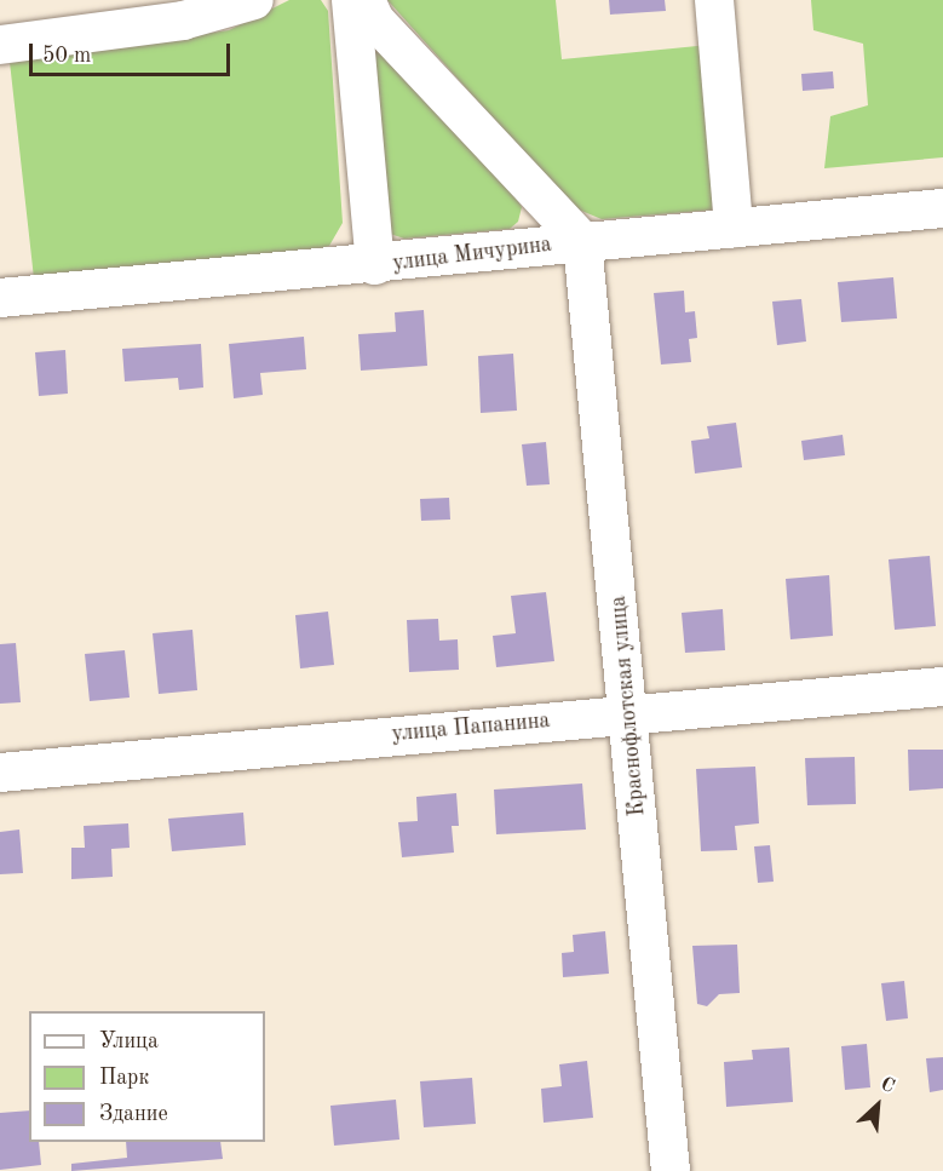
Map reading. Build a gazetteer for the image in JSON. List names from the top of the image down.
{
  "streets": {
    "street": ["улица Мичурина", "Краснофлотская улица", "улица Папанина"]
  },
  "crossings": [
    ["улица Мичурина", "Краснофлотская улица"],
    ["Краснофлотская улица", "улица Папанина"]
  ],
  "legend": ["Улица", "Парк", "Здание"],
  "scale_bar": "50 m",
  "north": "top right"
}
